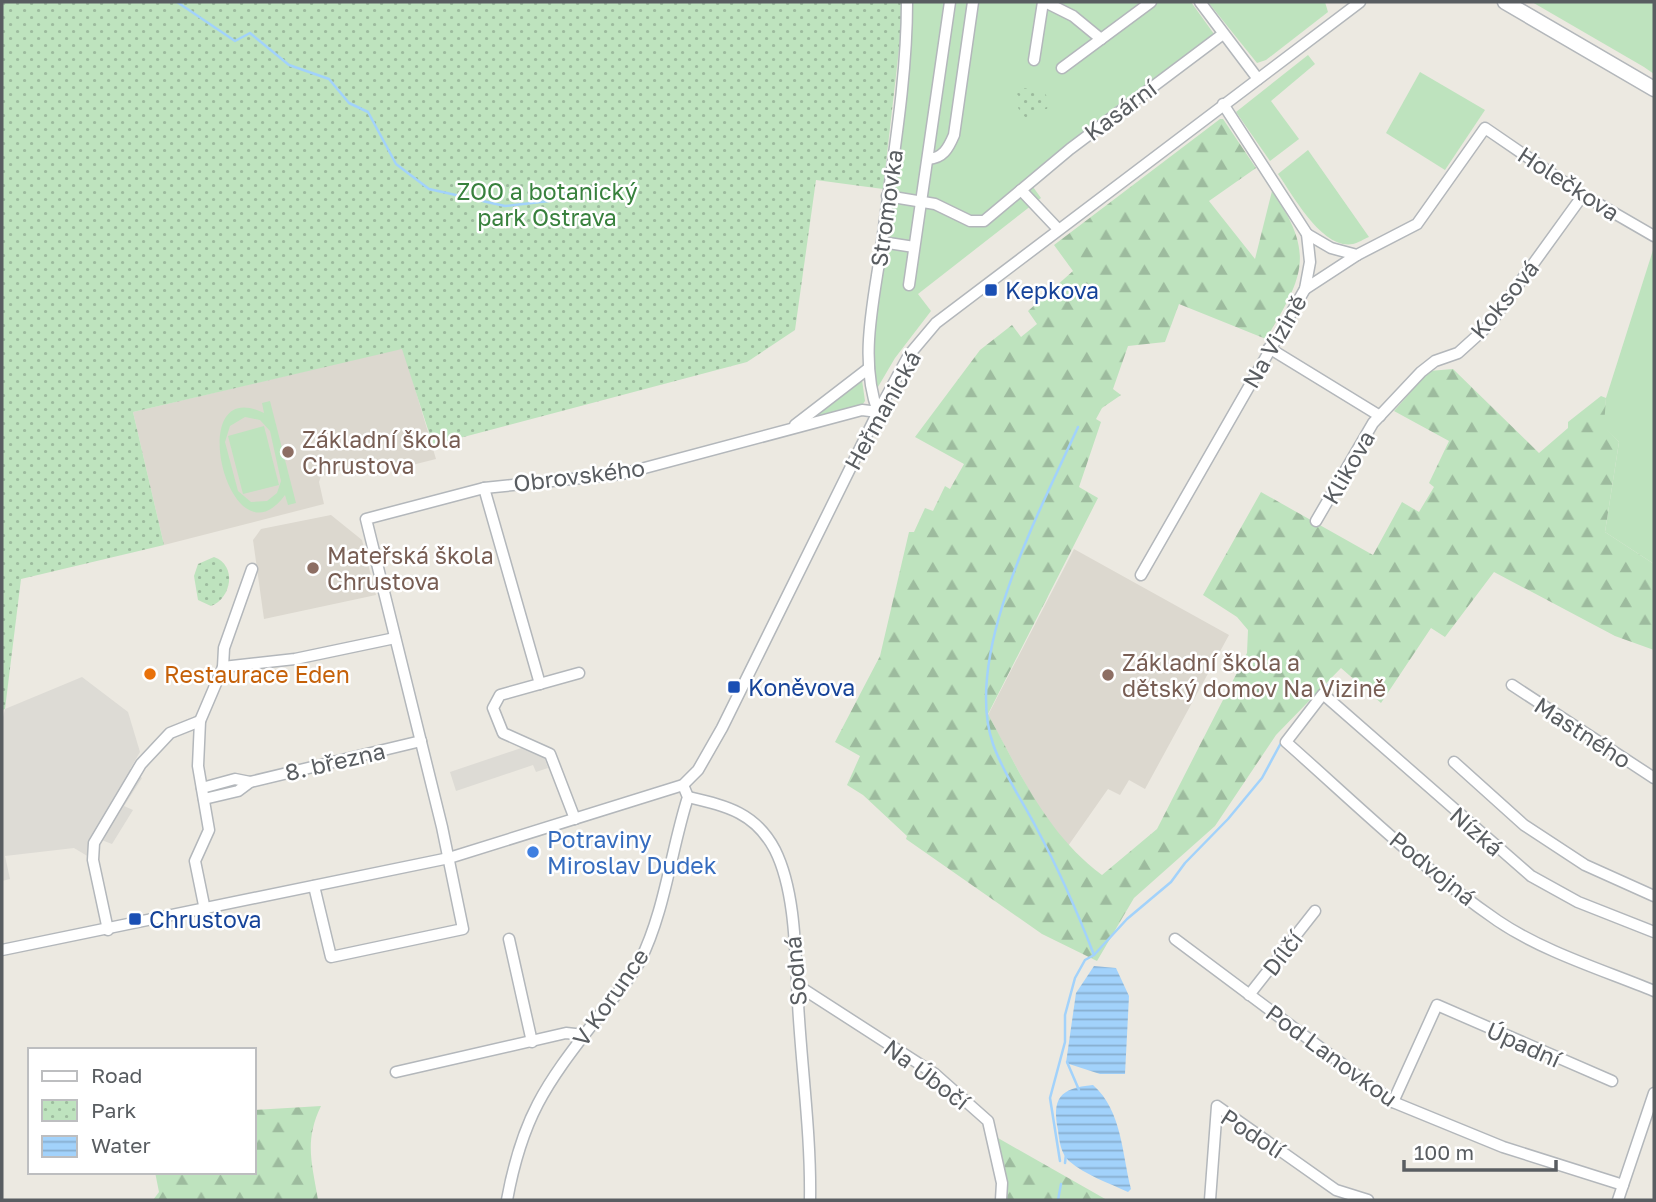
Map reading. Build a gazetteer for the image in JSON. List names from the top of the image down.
{
  "streets": {
    "street": [
      "Kasární",
      "Holečkova",
      "Stromovka",
      "Koksová",
      "Na Vizině",
      "Heřmanická",
      "Klikova",
      "Obrovského",
      "Mastného",
      "8. března",
      "Nízká",
      "Podvojná",
      "Dílčí",
      "Sodná",
      "V Korunce",
      "Úpadní",
      "Pod Lanovkou",
      "Na Úbočí",
      "Podolí"
    ]
  },
  "crossings": [
    ["Holečkova", "Koksová"],
    ["Stromovka", "Heřmanická"],
    ["Stromovka", "Obrovského"],
    ["Koksová", "Klikova"],
    ["Na Vizině", "Heřmanická"],
    ["Na Vizině", "Klikova"],
    ["Heřmanická", "Obrovského"],
    ["Nízká", "Podvojná"],
    ["Dílčí", "Pod Lanovkou"],
    ["Sodná", "V Korunce"],
    ["Sodná", "Na Úbočí"],
    ["Úpadní", "Pod Lanovkou"]
  ],
  "parks": ["ZOO a botanický park Ostrava"],
  "places": {
    "transit": ["Kepkova", "Koněvova", "Chrustova"],
    "other": [
      "Základní škola Chrustova",
      "Mateřská škola Chrustova",
      "Restaurace Eden",
      "Základní škola a dětský domov Na Vizině",
      "Potraviny Miroslav Dudek"
    ]
  },
  "legend": ["Road", "Park", "Water"],
  "scale_bar": "100 m"
}
